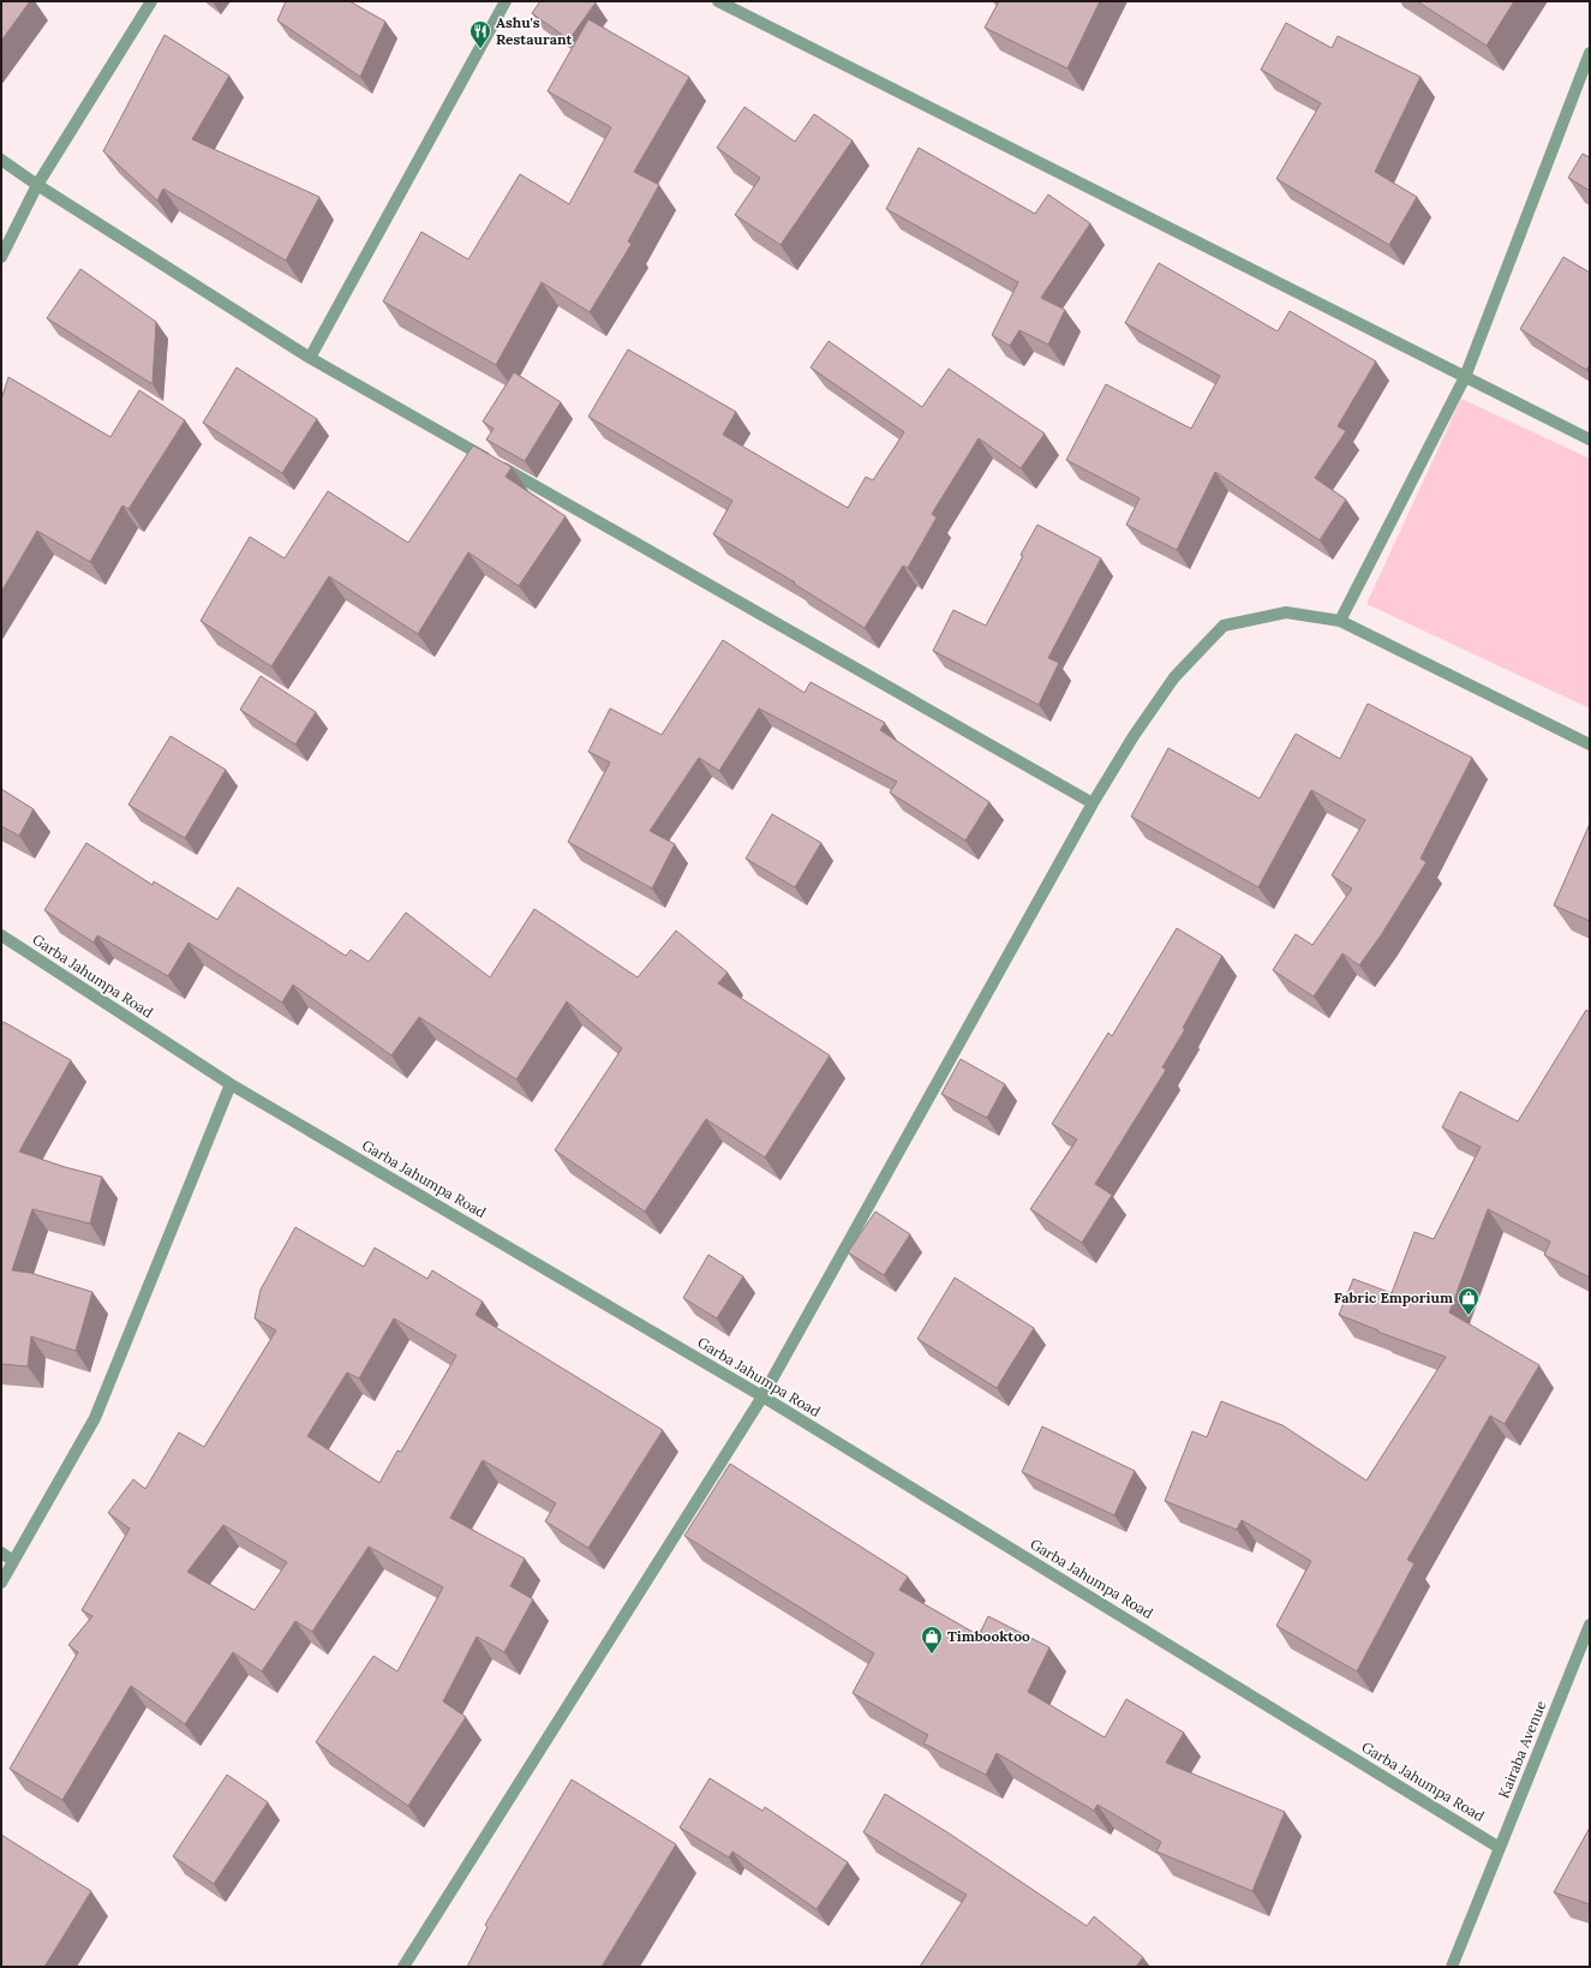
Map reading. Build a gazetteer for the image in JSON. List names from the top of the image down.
{
  "streets": {
    "street": ["Garba Jahumpa Road", "Kairaba Avenue"]
  },
  "crossings": [
    ["Garba Jahumpa Road", "Kairaba Avenue"]
  ],
  "places": {
    "restaurant": ["Ashu's Restaurant"],
    "shop": ["Fabric Emporium", "Timbooktoo"]
  }
}
